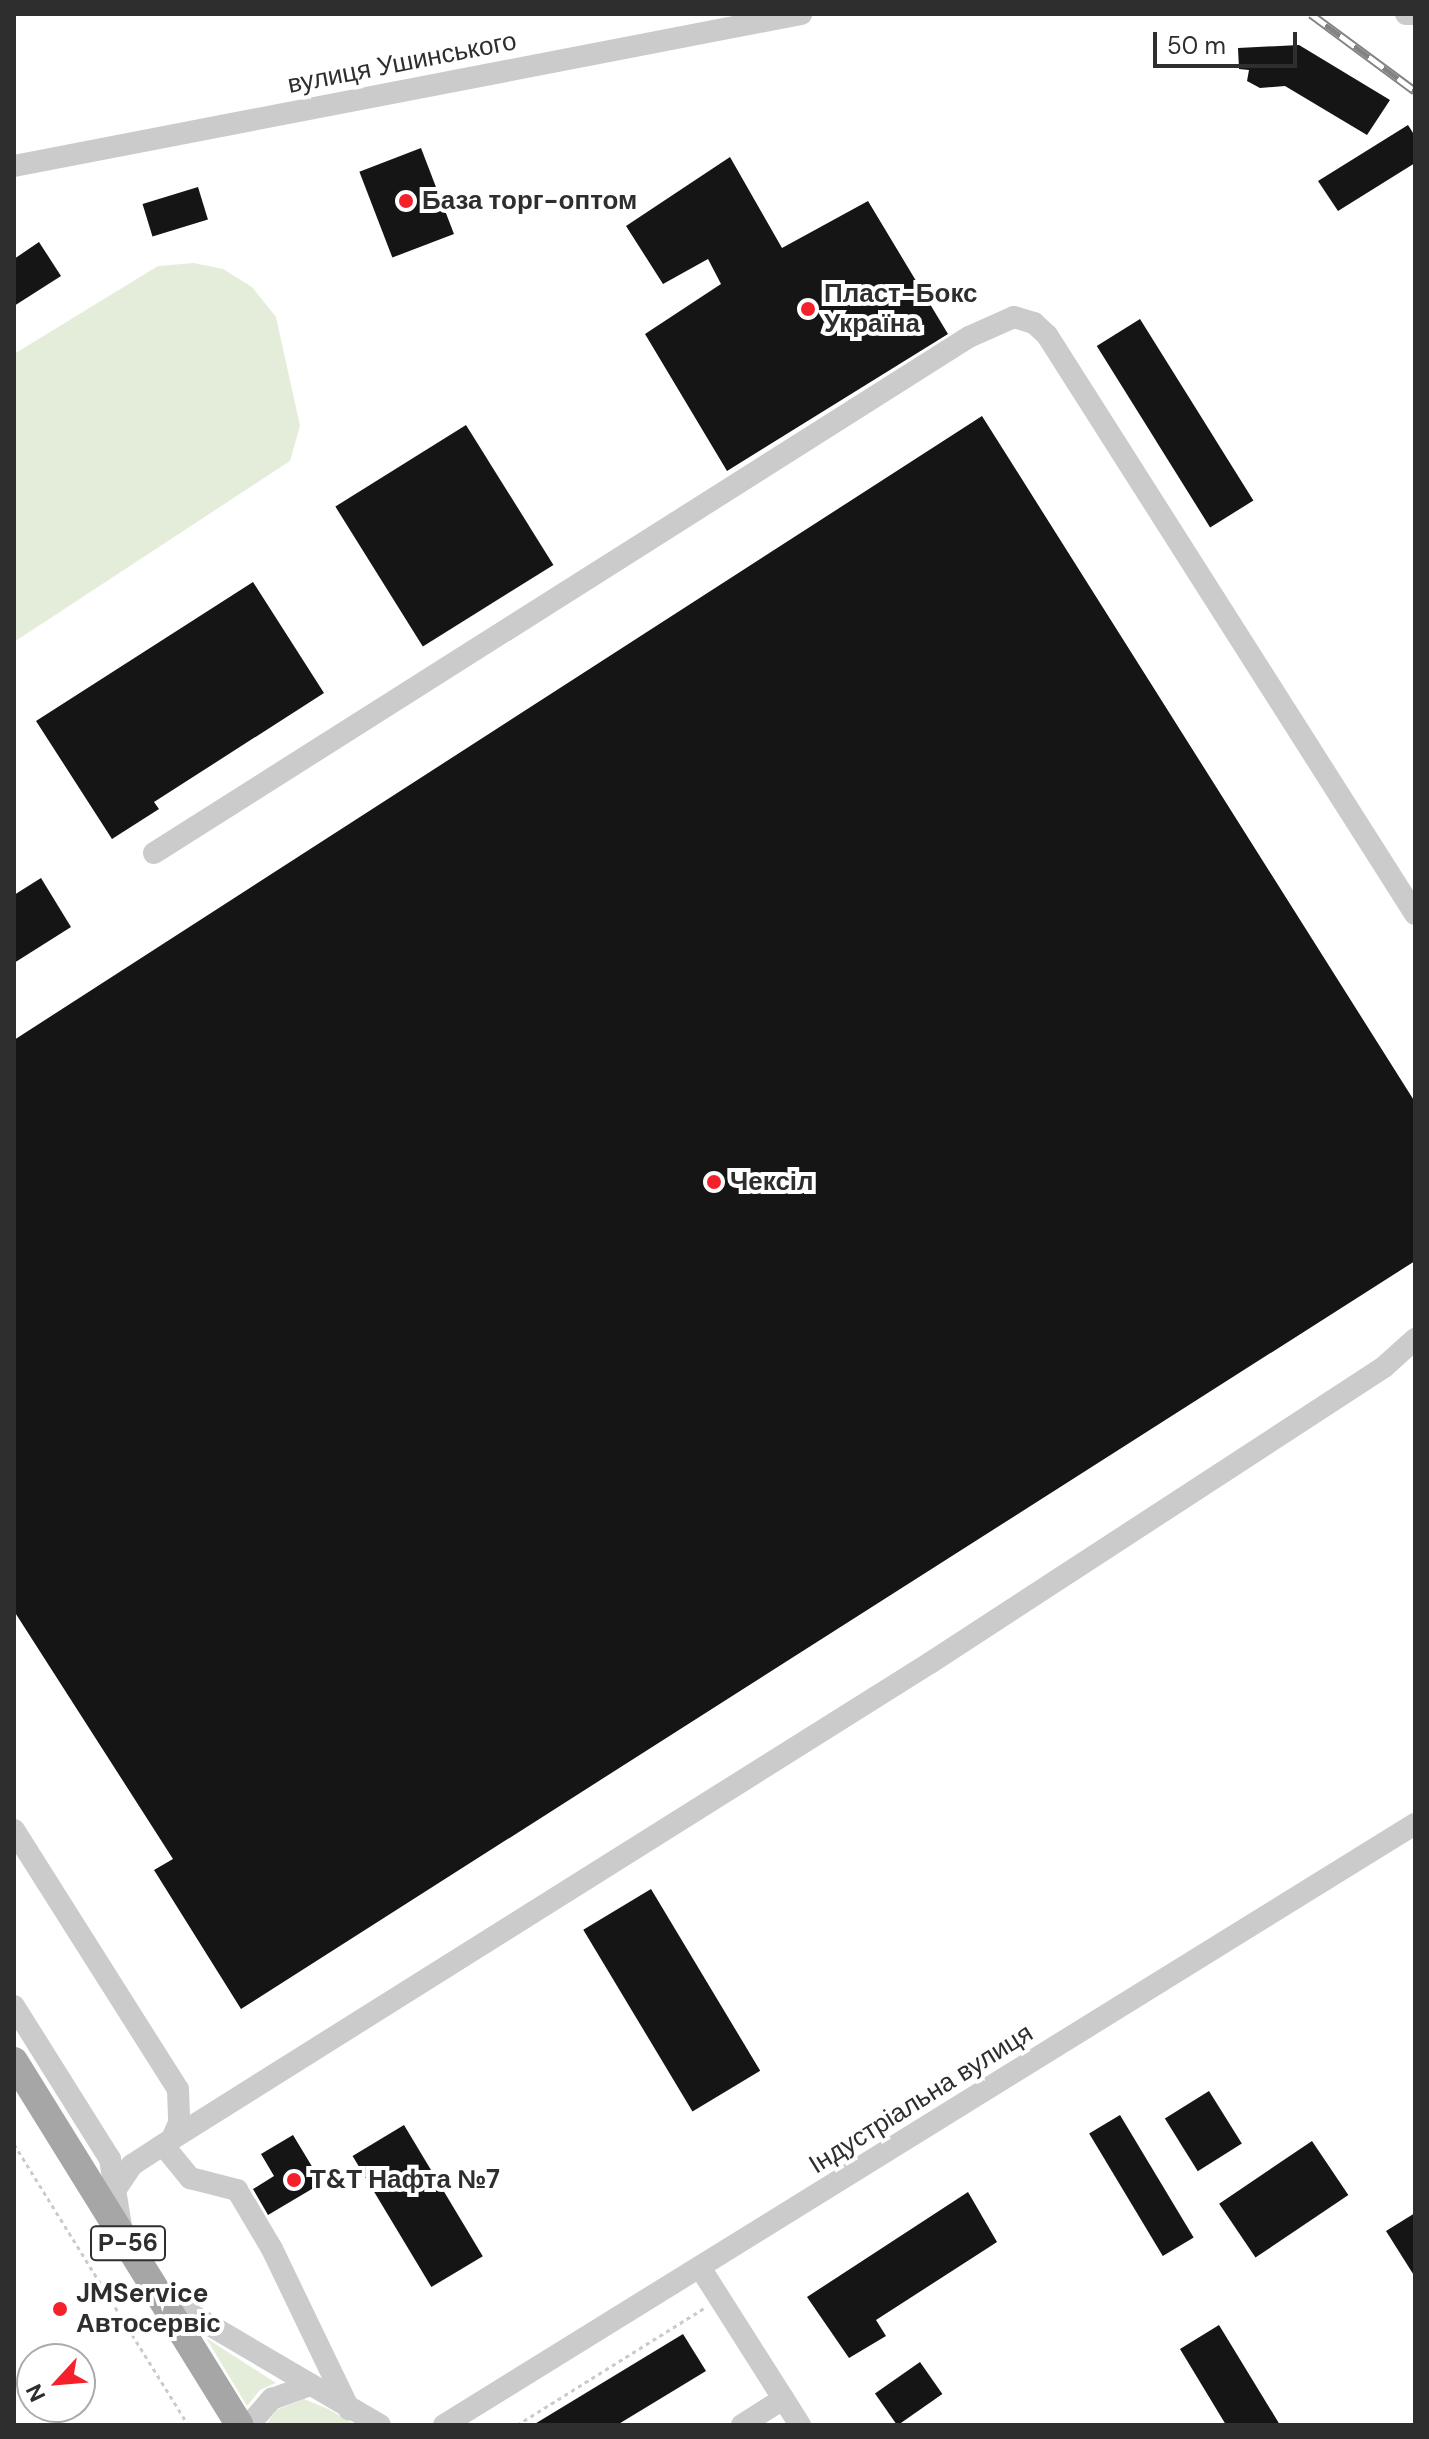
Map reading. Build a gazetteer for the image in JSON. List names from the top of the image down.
{
  "streets": {
    "main road": ["Р-56"],
    "street": ["вулиця Ушинського", "Індустріальна вулиця"]
  },
  "places": [
    "База торг-оптом",
    "Пласт-Бокс Україна",
    "Чексіл",
    "Т&Т Нафта №7",
    "JMService Автосервіс"
  ],
  "scale_bar": "50 m",
  "north": "bottom left"
}
